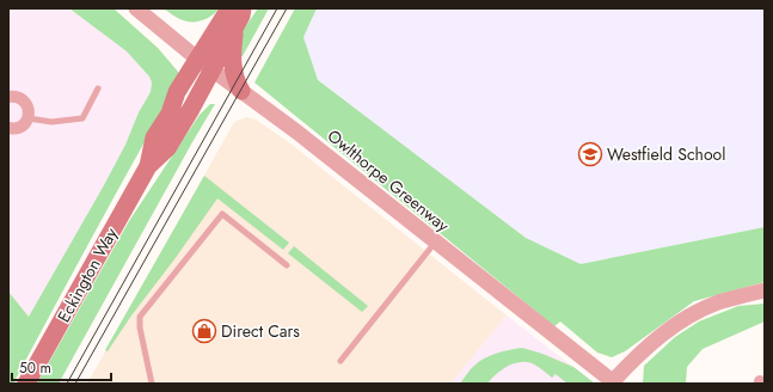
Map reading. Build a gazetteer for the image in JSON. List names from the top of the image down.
{
  "streets": {
    "main road": ["Eckington Way"],
    "street": ["Owlthorpe Greenway"]
  },
  "crossings": [
    ["Owlthorpe Greenway", "Eckington Way"]
  ],
  "places": {
    "school or university": ["Westfield School"],
    "shop": ["Direct Cars"]
  },
  "scale_bar": "50 m"
}
